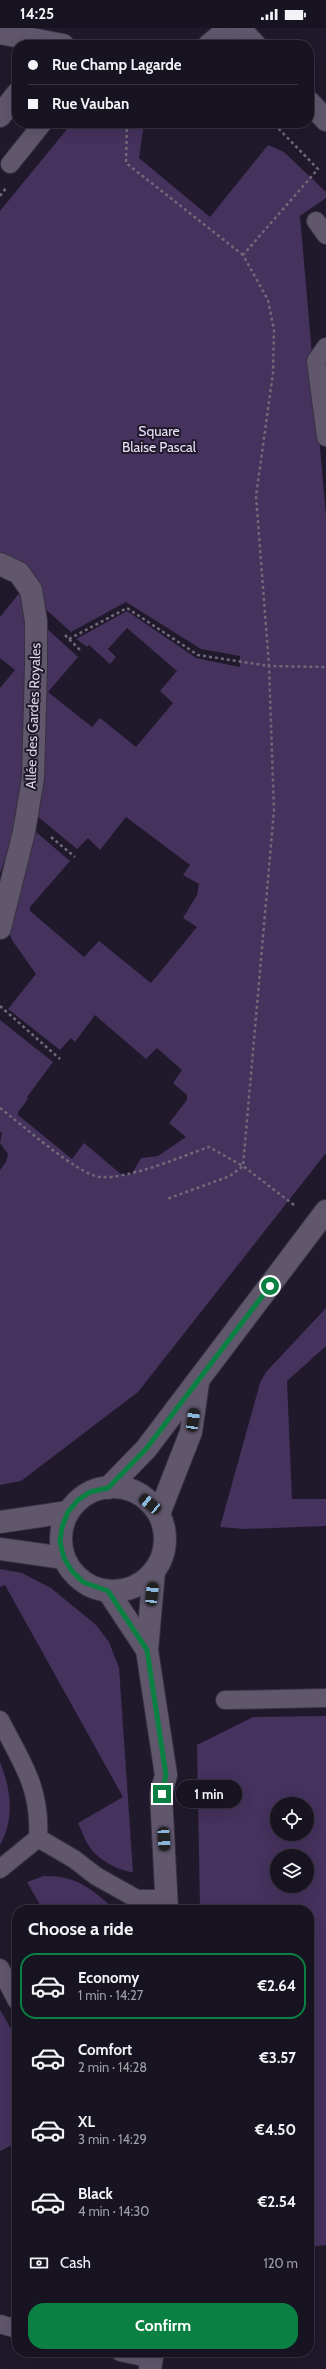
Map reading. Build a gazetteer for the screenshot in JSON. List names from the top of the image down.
{
  "streets": {
    "main road": ["Allée des Gardes Royales"]
  },
  "parks": ["Square Blaise Pascal"],
  "page": {
    "status": "14:25",
    "banner": ["Rue Champ Lagarde", "Rue Vauban"],
    "bubble": "1 min",
    "heading": "Choose a ride",
    "list": [
      {
        "name": "Economy",
        "note": "1 min · 14:27",
        "value": "€2.64"
      },
      {
        "name": "Comfort",
        "note": "2 min · 14:28",
        "value": "€3.57"
      },
      {
        "name": "XL",
        "note": "3 min · 14:29",
        "value": "€4.50"
      },
      {
        "name": "Black",
        "note": "4 min · 14:30",
        "value": "€2.54"
      }
    ],
    "pay": ["Cash", "120 m"],
    "buttons": "Confirm"
  }
}
